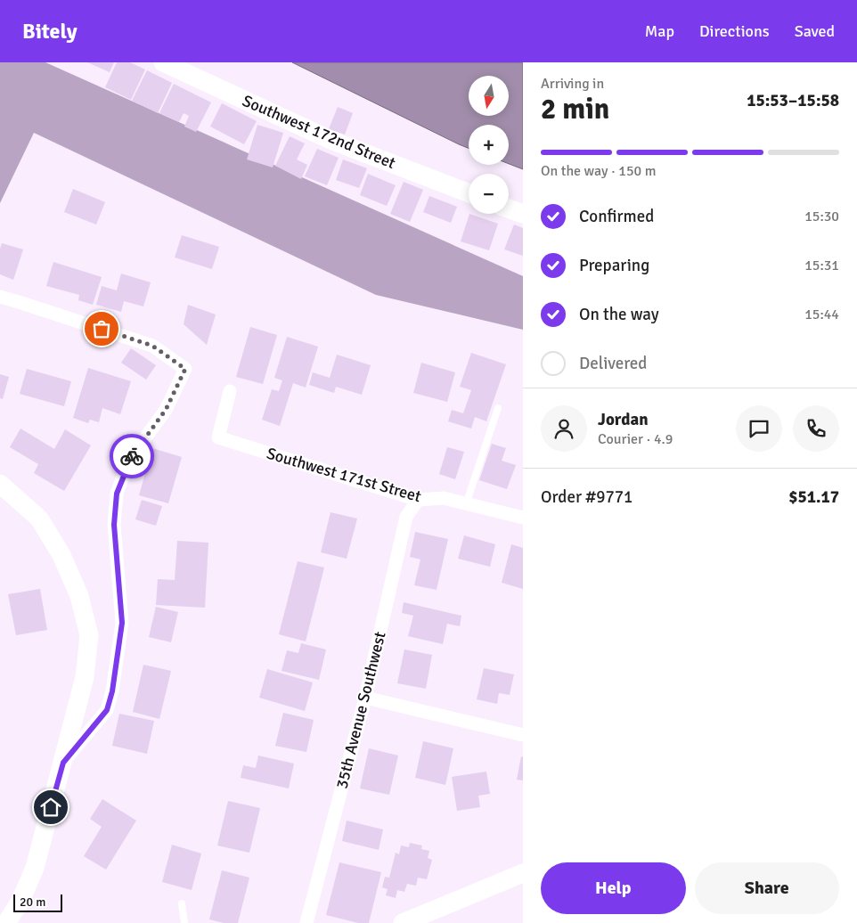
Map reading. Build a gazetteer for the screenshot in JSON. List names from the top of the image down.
{
  "streets": {
    "street": ["Southwest 172nd Street", "Southwest 171st Street", "35th Avenue Southwest"]
  },
  "crossings": [
    ["Southwest 171st Street", "35th Avenue Southwest"]
  ],
  "scale_bar": "20 m",
  "north": "bottom",
  "page": {
    "header": "Bitely",
    "nav": ["Map", "Directions", "Saved"],
    "heading": ["2 min", "Arriving in", "15:53–15:58"],
    "panel": [
      "Jordan",
      "Courier · 4.9",
      "Order #9771",
      "$51.17"
    ],
    "map_buttons": ["+", "−"],
    "bar": "On the way · 150 m",
    "list": [
      ["Confirmed", "15:30"],
      ["Preparing", "15:31"],
      ["On the way", "15:44"],
      "Delivered"
    ],
    "buttons": ["Help", "Share"],
    "scale": "20 m"
  }
}
